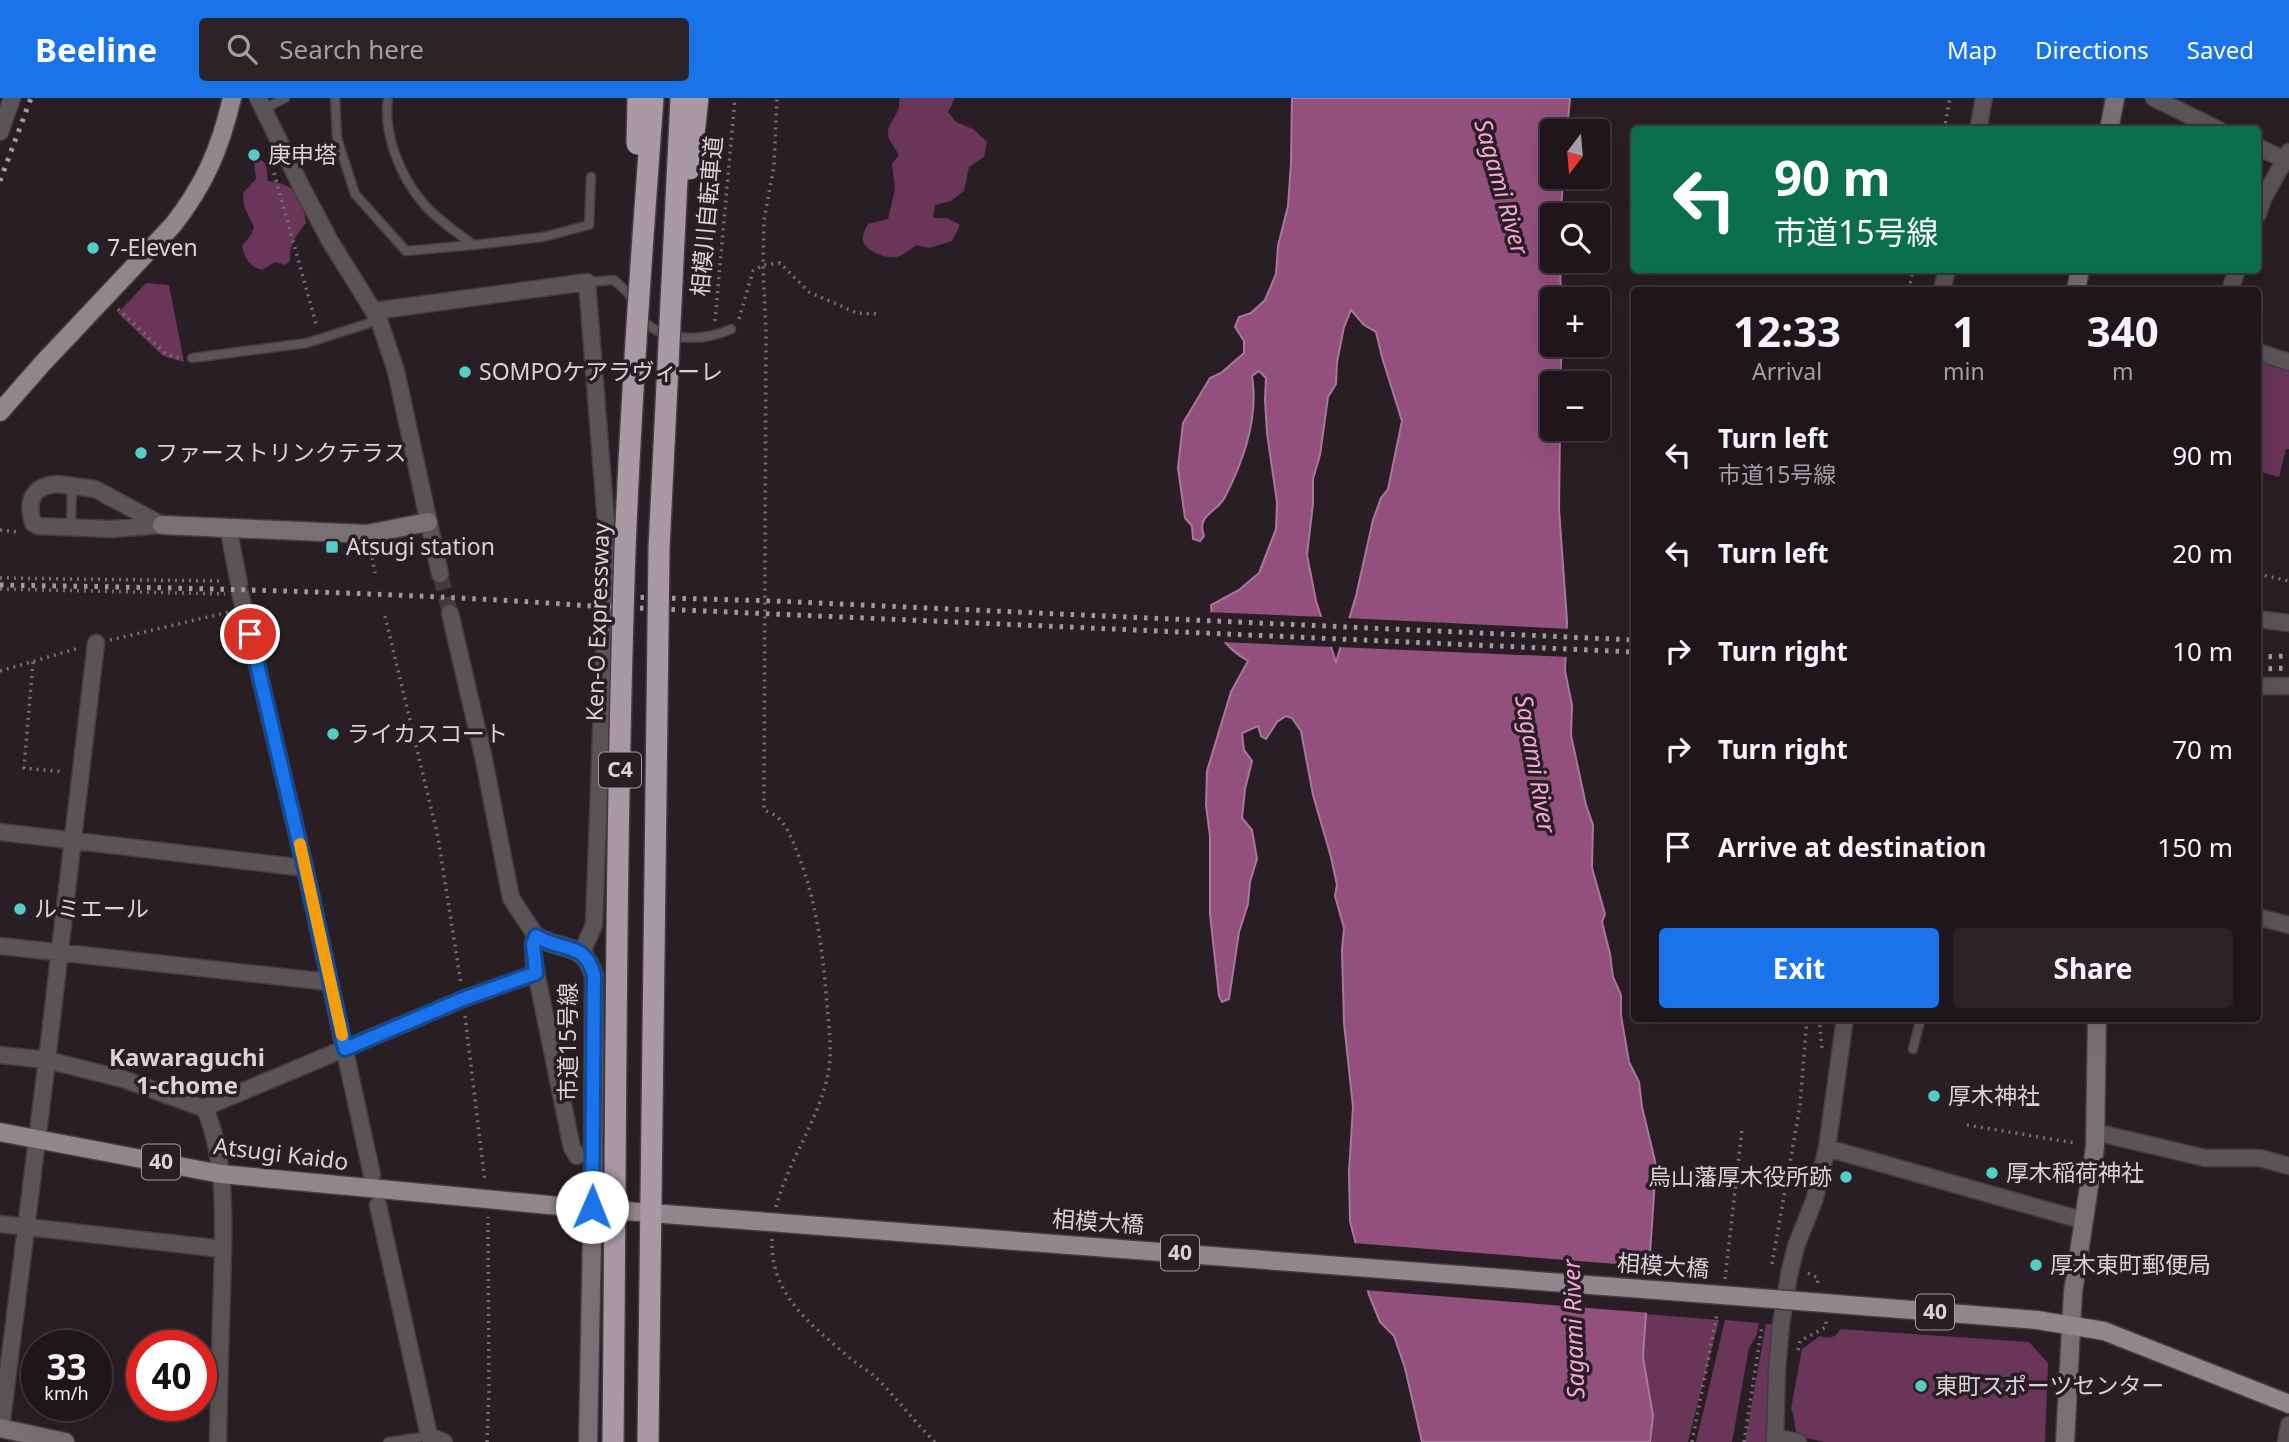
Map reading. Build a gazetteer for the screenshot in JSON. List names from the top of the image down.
{
  "streets": {
    "highway": ["Ken-O Expressway", "C4"],
    "main road": ["Atsugi Kaido", "40", "相模大橋"],
    "street": ["市道15号線"],
    "path": ["相模川自転車道"]
  },
  "crossings": [
    ["Atsugi Kaido", "相模大橋"],
    ["40", "相模大橋"]
  ],
  "districts": ["Kawaraguchi 1-chome"],
  "water": ["Sagami River"],
  "places": {
    "other": [
      "庚申塔",
      "7-Eleven",
      "SOMPOケアラヴィーレ",
      "ファーストリンクテラス",
      "ライカスコート",
      "ルミエール",
      "厚木神社",
      "厚木稲荷神社",
      "烏山藩厚木役所跡",
      "厚木東町郵便局",
      "東町スポーツセンター"
    ],
    "transit": ["Atsugi station"]
  },
  "north": "bottom",
  "page": {
    "header": "Beeline",
    "search": "Search here",
    "nav": ["Map", "Directions", "Saved"],
    "map_buttons": ["+", "−"],
    "turn": ["90 m", "市道15号線"],
    "eta": [
      "12:33",
      "Arrival",
      "1",
      "min",
      "340",
      "m"
    ],
    "list": [
      {
        "name": "Turn left",
        "note": "市道15号線",
        "value": "90 m"
      },
      {
        "name": "Turn left",
        "value": "20 m"
      },
      {
        "name": "Turn right",
        "value": "10 m"
      },
      {
        "name": "Turn right",
        "value": "70 m"
      },
      {
        "name": "Arrive at destination",
        "value": "150 m"
      }
    ],
    "buttons": ["Exit", "Share"],
    "speed": "33 km/h",
    "limit": "40"
  }
}
